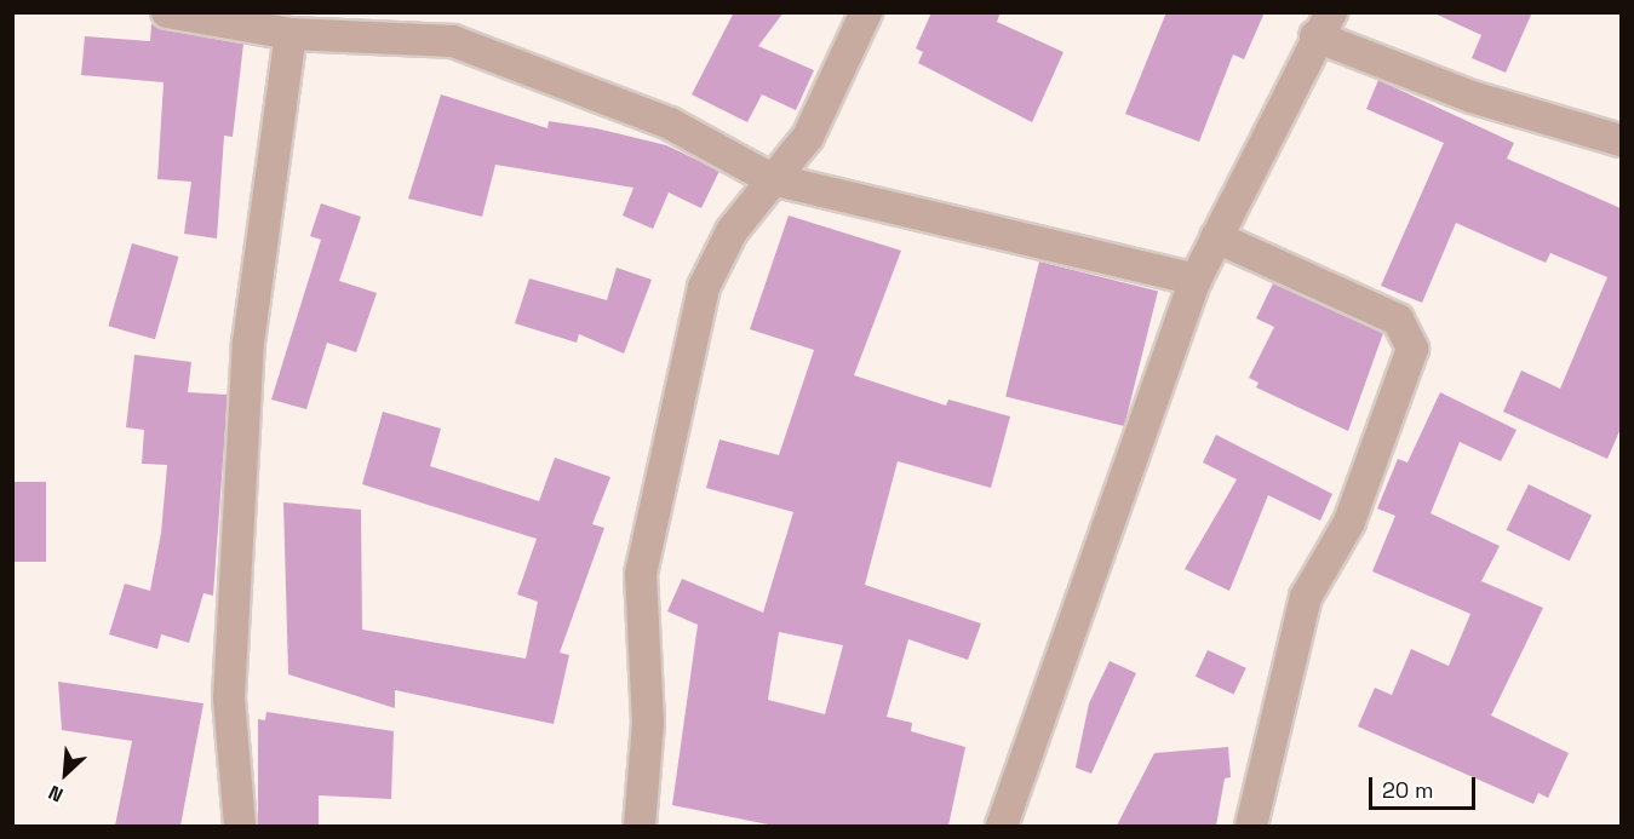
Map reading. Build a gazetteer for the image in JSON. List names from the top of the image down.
{
  "scale_bar": "20 m",
  "north": "bottom left"
}
